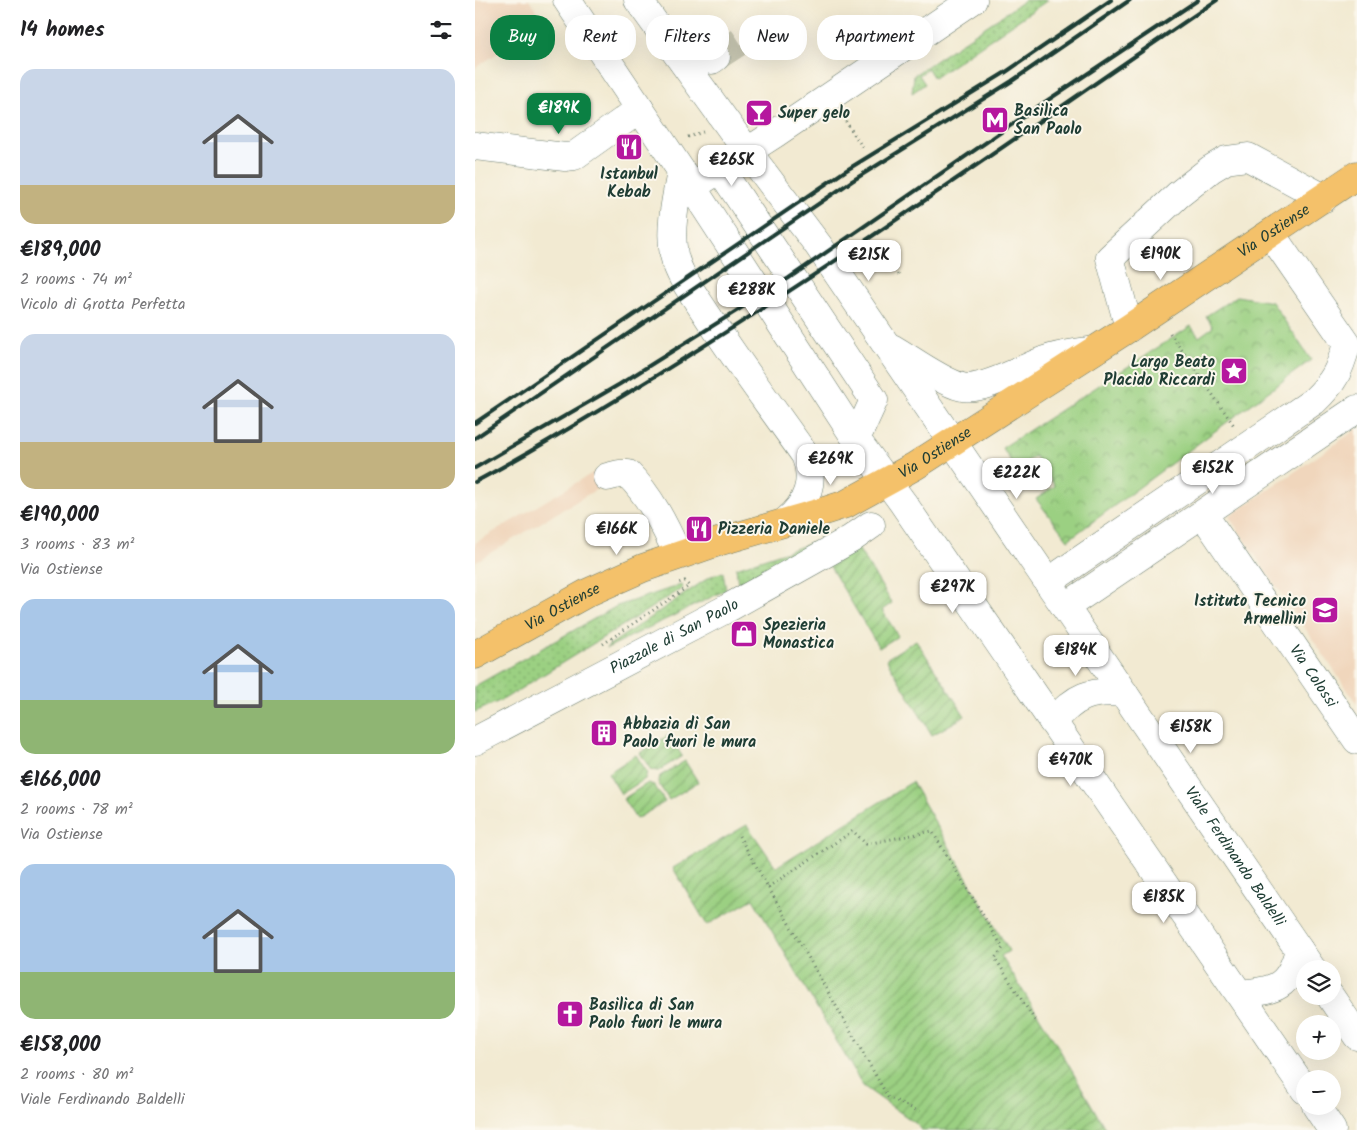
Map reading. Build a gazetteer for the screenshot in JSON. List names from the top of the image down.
{
  "streets": {
    "main road": ["Via Ostiense"],
    "street": ["Piazzale di San Paolo", "Via Colossi", "Viale Ferdinando Baldelli"]
  },
  "crossings": [
    ["Via Ostiense", "Viale Ferdinando Baldelli"]
  ],
  "places": {
    "bar": ["Super gelo"],
    "metro station": ["Basilica San Paolo"],
    "restaurant": ["Istanbul Kebab", "Pizzeria Daniele"],
    "place": ["Largo Beato Placido Riccardi"],
    "school or university": ["Istituto Tecnico Armellini"],
    "shop": ["Spezieria Monastica"],
    "building": ["Abbazia di San Paolo fuori le mura"],
    "church": ["Basilica di San Paolo fuori le mura"]
  },
  "page": {
    "heading": "14 homes",
    "chip": [
      "Buy",
      "Rent",
      "Filters",
      "New",
      "Apartment"
    ],
    "list": [
      {
        "name": "€189,000",
        "note": "2 rooms · 74 m² · Vicolo di Grotta Perfetta"
      },
      {
        "name": "€190,000",
        "note": "3 rooms · 83 m² · Via Ostiense"
      },
      {
        "name": "€166,000",
        "note": "2 rooms · 78 m² · Via Ostiense"
      },
      {
        "name": "€158,000",
        "note": "2 rooms · 80 m² · Viale Ferdinando Baldelli"
      }
    ],
    "price": [
      "€189K",
      "€265K",
      "€190K",
      "€215K",
      "€288K",
      "€269K",
      "€152K",
      "€222K",
      "€166K",
      "€297K",
      "€184K",
      "€158K",
      "€470K",
      "€185K"
    ],
    "map_buttons": ["+", "−"]
  }
}
